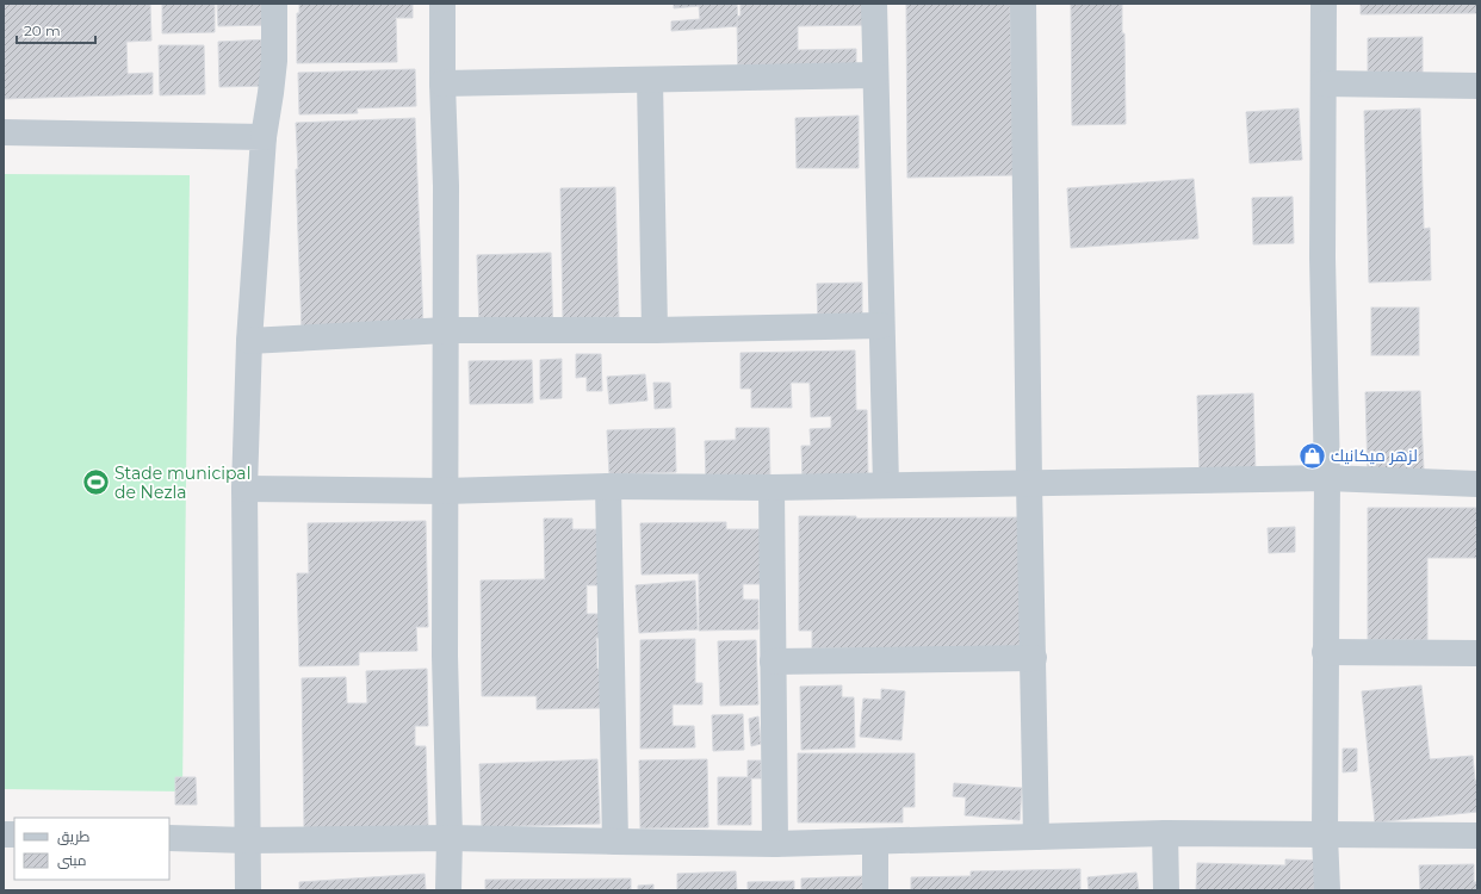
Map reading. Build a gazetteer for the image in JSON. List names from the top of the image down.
{
  "places": {
    "shop": ["لزهر ميكانيك"],
    "sports": ["Stade municipal de Nezla"]
  },
  "legend": ["طريق", "مبنى"],
  "scale_bar": "20 m"
}
